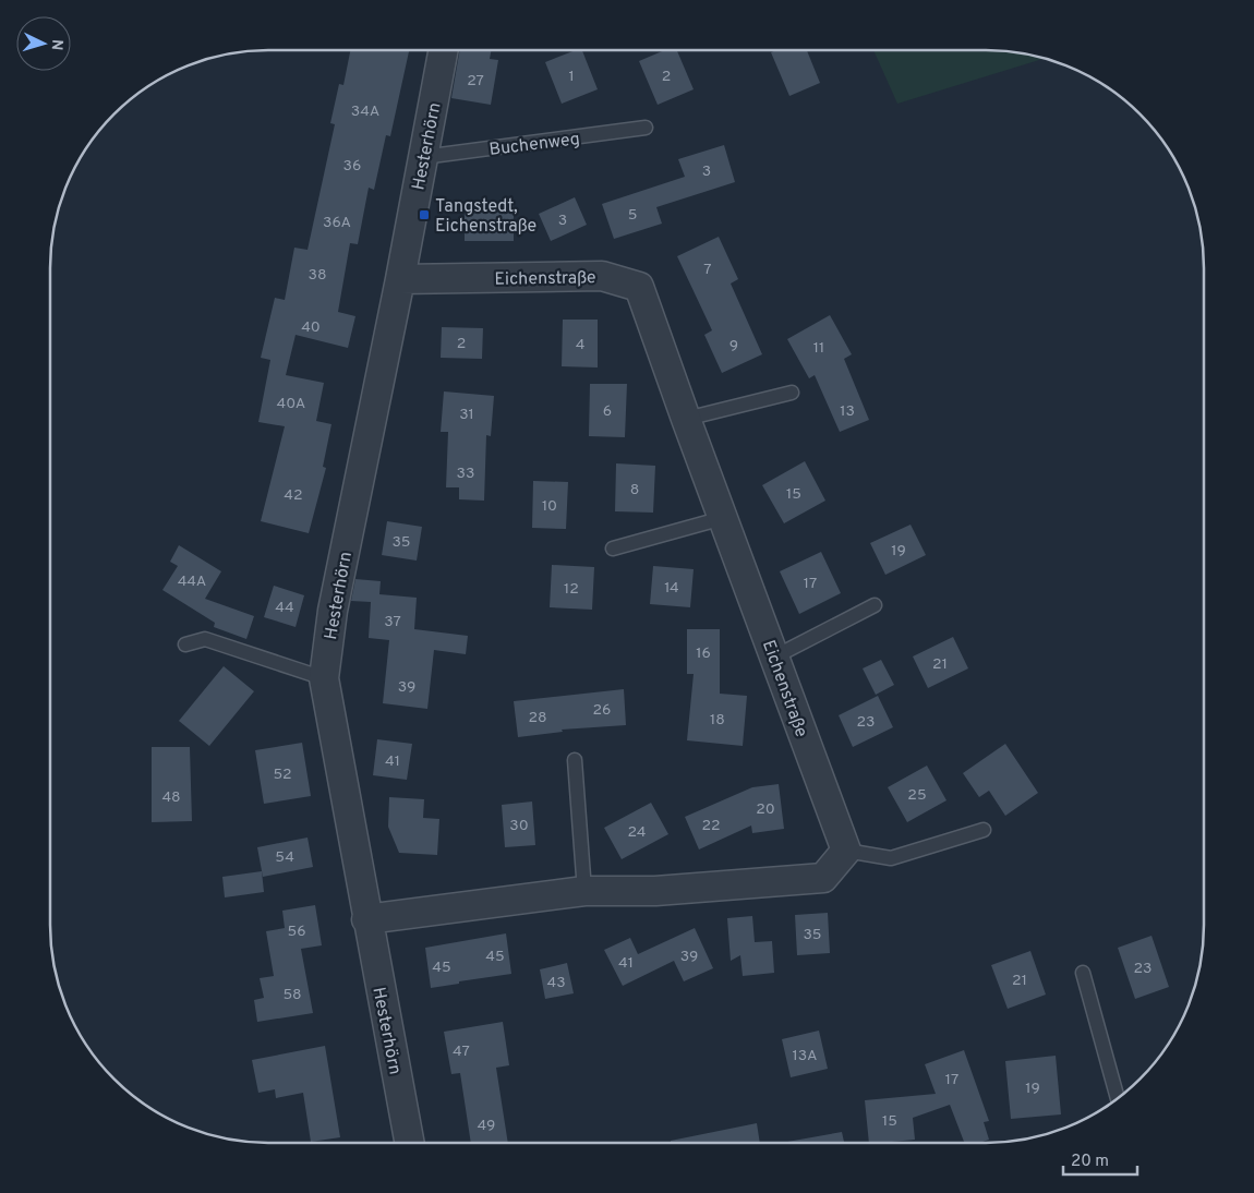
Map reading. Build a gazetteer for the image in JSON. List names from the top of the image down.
{
  "streets": {
    "street": ["Hesterhörn", "Eichenstraße"],
    "lane": ["Buchenweg"]
  },
  "crossings": [
    ["Buchenweg", "Hesterhörn"],
    ["Hesterhörn", "Eichenstraße"]
  ],
  "places": {
    "transit": ["Tangstedt, Eichenstraße"]
  },
  "house_numbers": [
    "1",
    "2",
    "27",
    "34A",
    "36",
    "3",
    "5",
    "3",
    "36A",
    "7",
    "38",
    "40",
    "2",
    "4",
    "9",
    "11",
    "40A",
    "6",
    "13",
    "31",
    "33",
    "8",
    "15",
    "42",
    "10",
    "35",
    "19",
    "44A",
    "17",
    "14",
    "12",
    "44",
    "37",
    "16",
    "21",
    "39",
    "26",
    "28",
    "18",
    "23",
    "41",
    "52",
    "25",
    "48",
    "20",
    "30",
    "22",
    "24",
    "54",
    "56",
    "35",
    "45",
    "39",
    "41",
    "45",
    "23",
    "21",
    "43",
    "58",
    "47",
    "13A",
    "17",
    "19",
    "15",
    "49"
  ],
  "scale_bar": "20 m",
  "north": "right"
}
